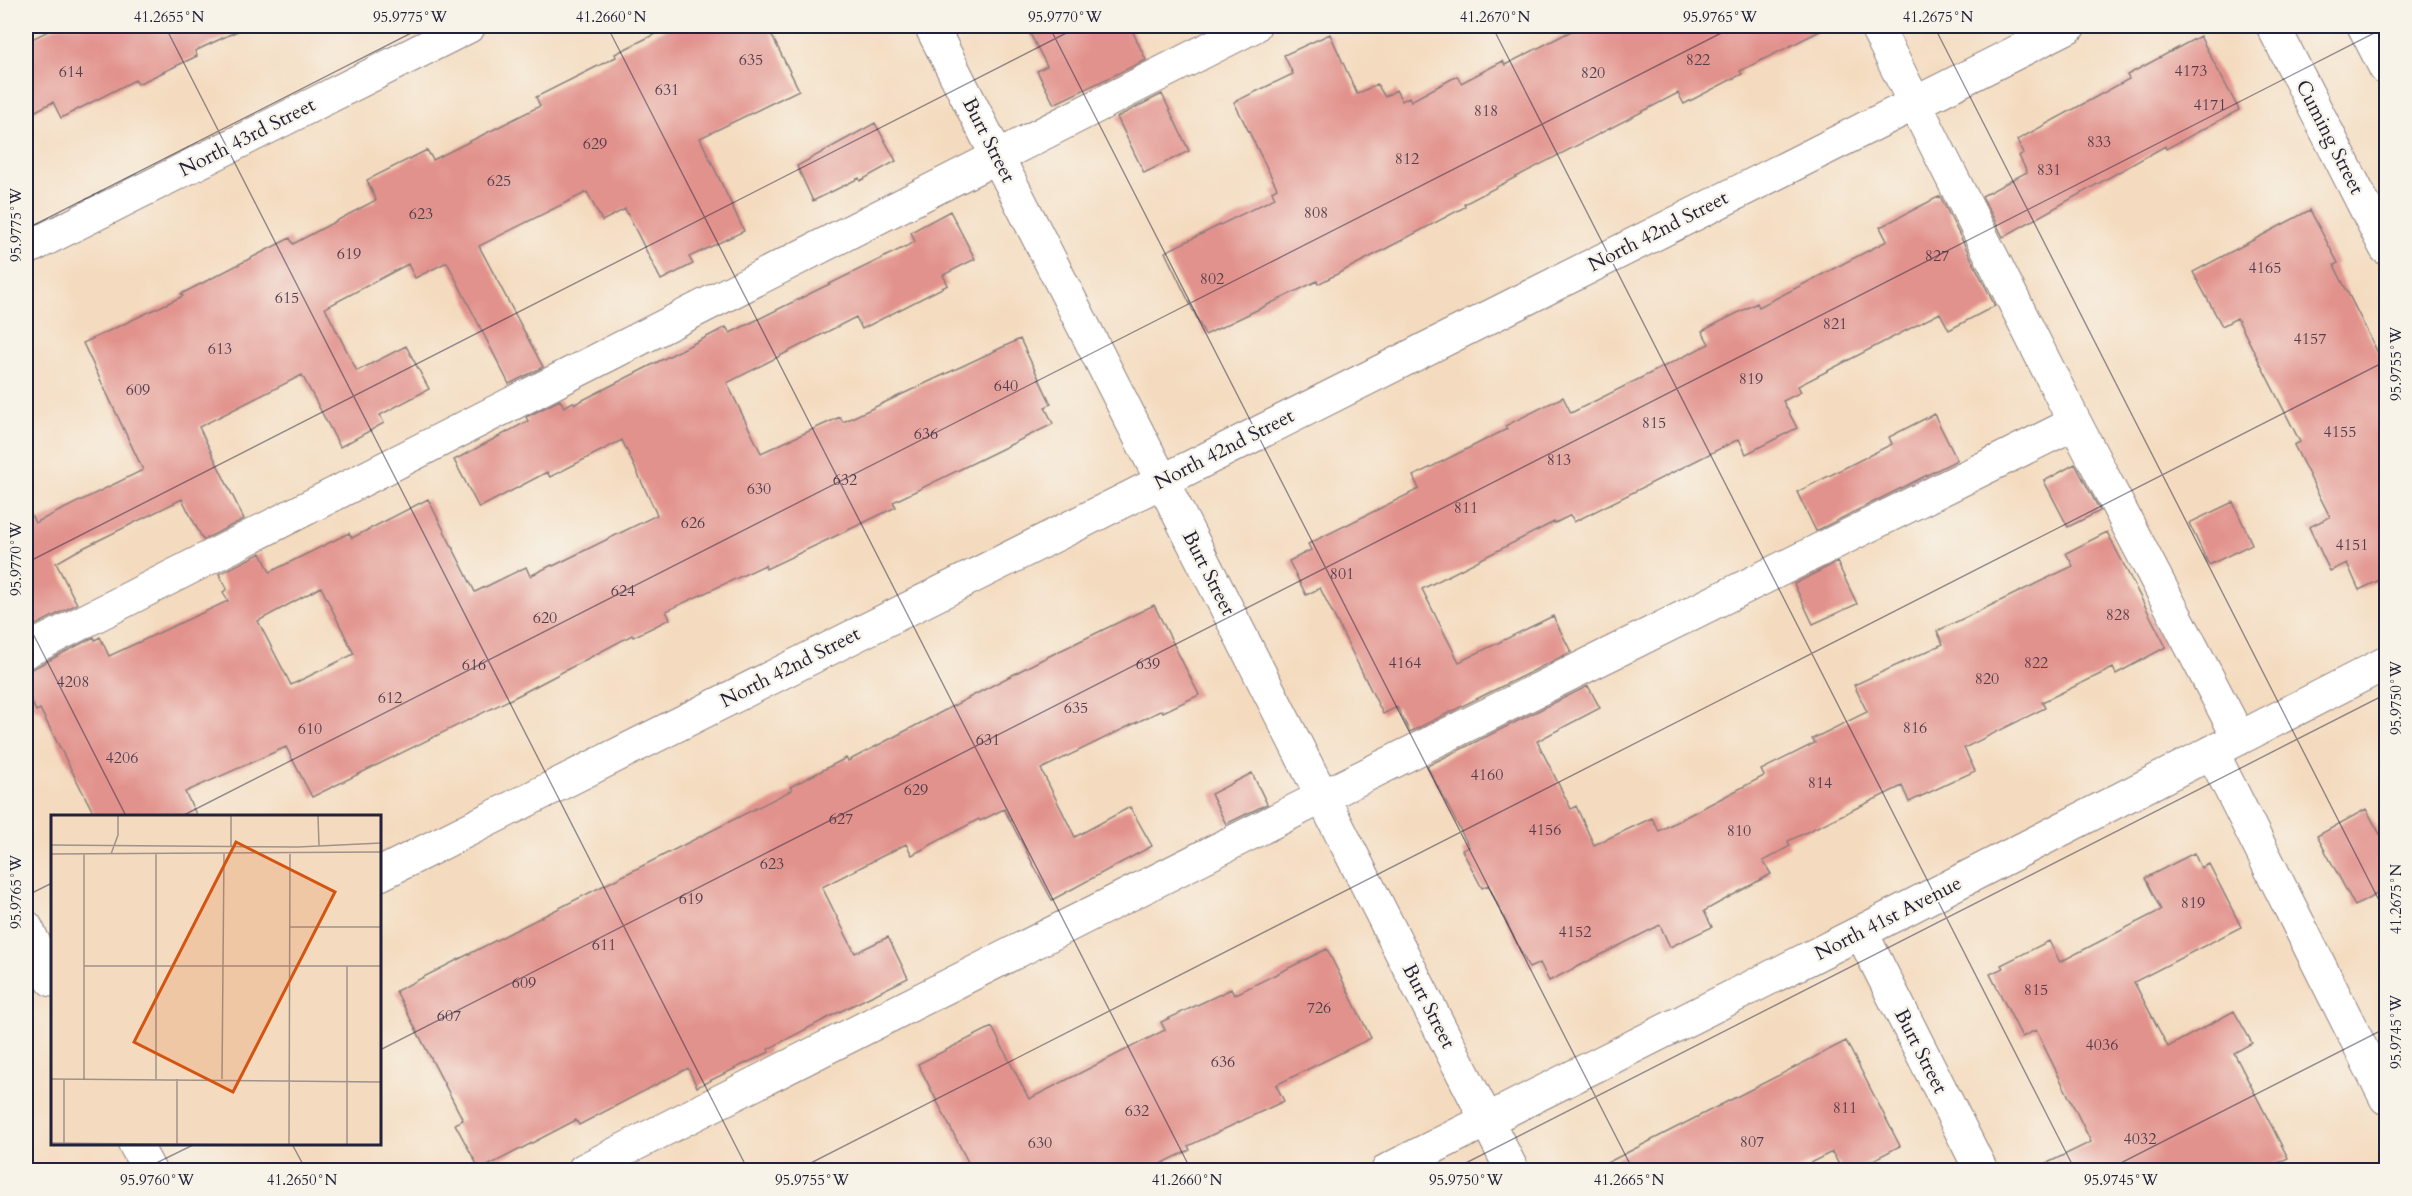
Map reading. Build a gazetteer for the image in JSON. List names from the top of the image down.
{
  "streets": {
    "street": [
      "North 43rd Street",
      "Cuming Street",
      "Burt Street",
      "North 42nd Street",
      "North 41st Avenue"
    ]
  },
  "crossings": [
    ["Burt Street", "North 42nd Street"],
    ["Burt Street", "North 41st Avenue"]
  ],
  "house_numbers": [
    "635",
    "822",
    "4173",
    "614",
    "820",
    "631",
    "4171",
    "818",
    "833",
    "629",
    "812",
    "831",
    "625",
    "808",
    "623",
    "619",
    "827",
    "4165",
    "802",
    "615",
    "821",
    "4157",
    "613",
    "819",
    "640",
    "609",
    "815",
    "4155",
    "636",
    "813",
    "632",
    "630",
    "811",
    "626",
    "4151",
    "801",
    "624",
    "828",
    "620",
    "4164",
    "822",
    "639",
    "616",
    "820",
    "4208",
    "612",
    "635",
    "816",
    "610",
    "631",
    "4206",
    "4160",
    "814",
    "629",
    "627",
    "4156",
    "810",
    "623",
    "619",
    "819",
    "4152",
    "611",
    "609",
    "815",
    "726",
    "607",
    "4036",
    "636",
    "811",
    "632",
    "4032",
    "807",
    "630"
  ],
  "coordinates": [
    "41.2655°N",
    "95.9775°W",
    "41.2660°N",
    "95.9770°W",
    "41.2670°N",
    "95.9765°W",
    "41.2675°N",
    "95.9755°W",
    "95.9750°W",
    "95.9745°W",
    "95.9760°W",
    "41.2650°N",
    "41.2665°N"
  ]
}
